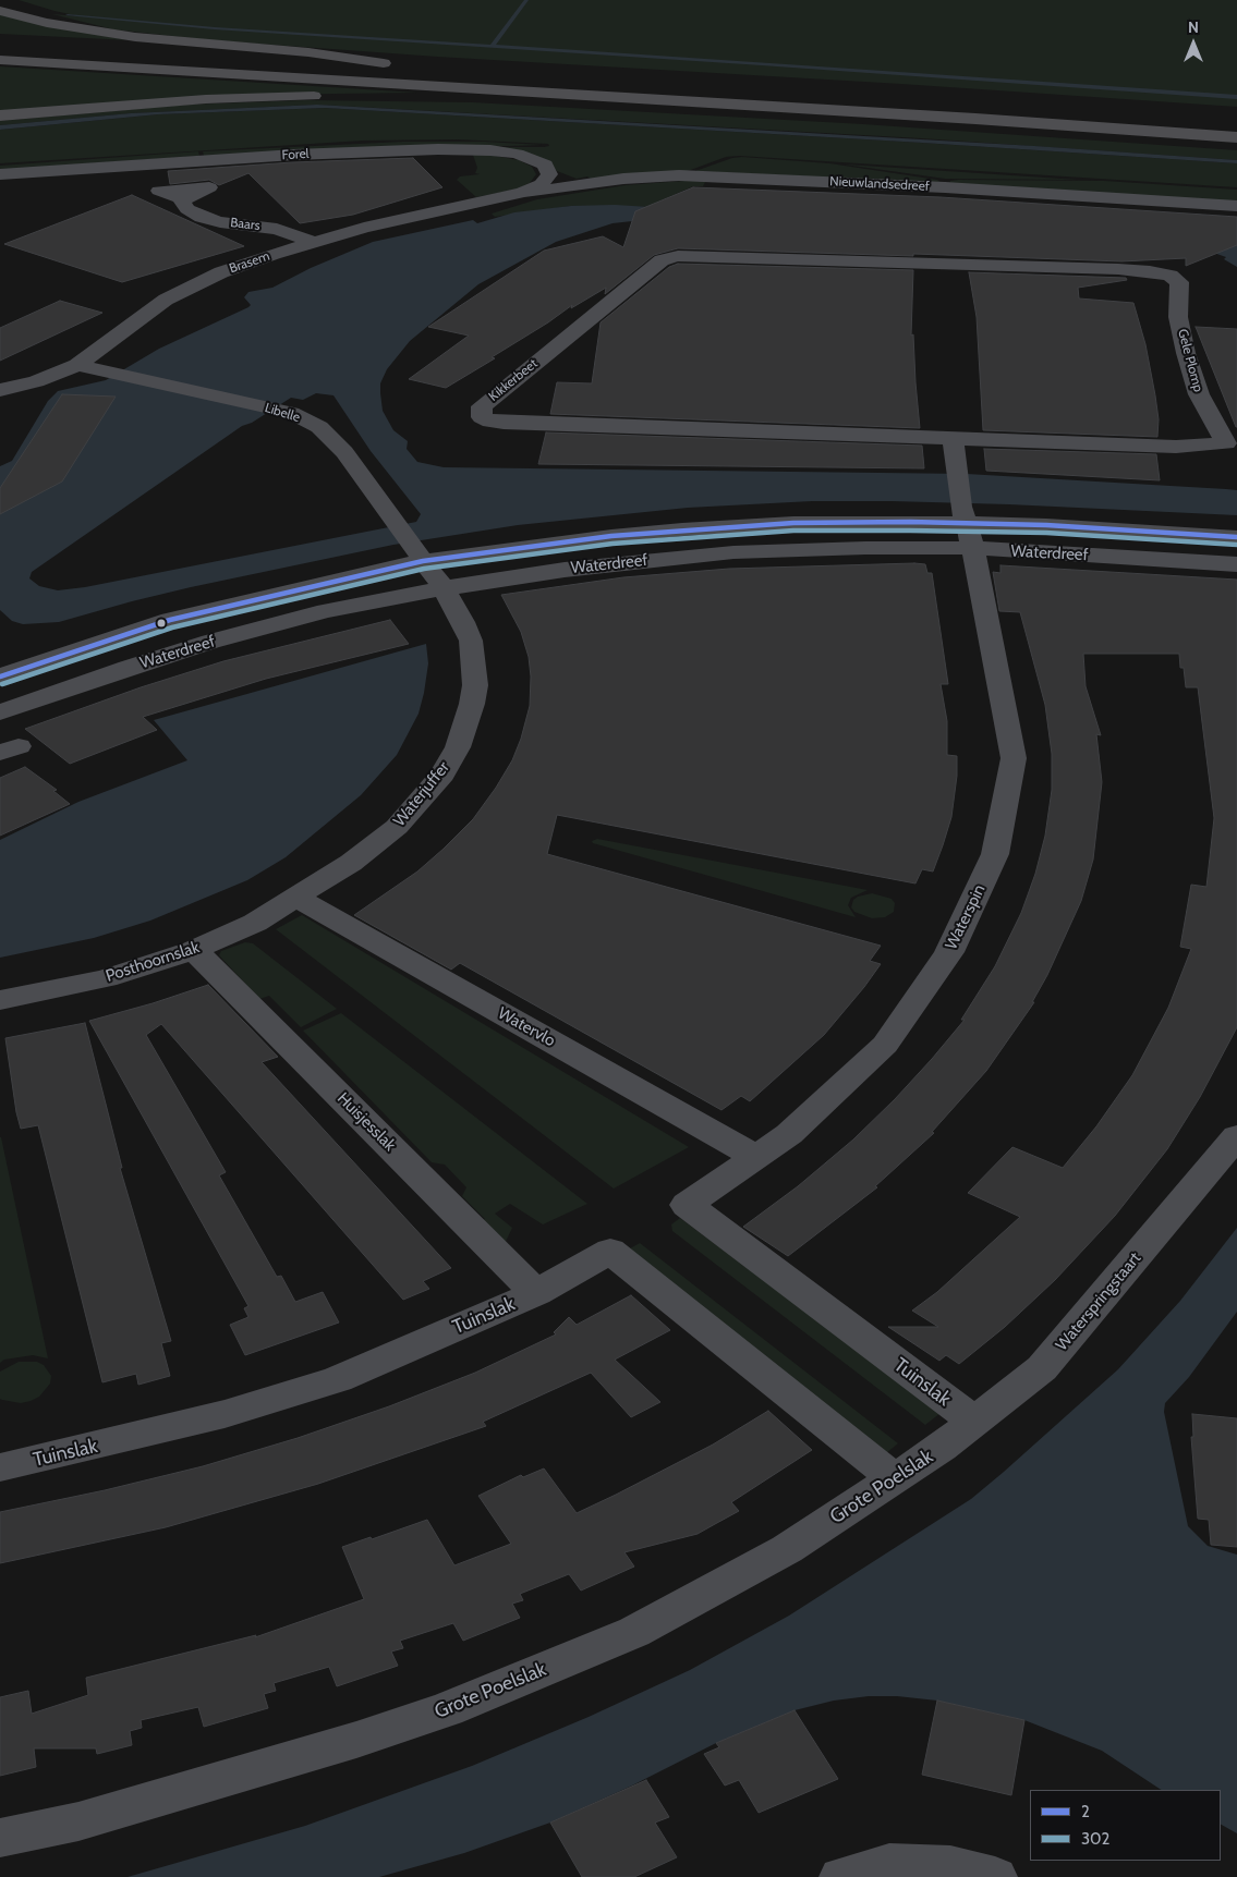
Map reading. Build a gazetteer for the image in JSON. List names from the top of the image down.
{
  "streets": {
    "street": [
      "Forel",
      "Nieuwlandsedreef",
      "Baars",
      "Brasem",
      "Gele Plomp",
      "Kikkerbeet",
      "Libelle",
      "Waterdreef",
      "Waterjuffer",
      "Waterspin",
      "Posthoornslak",
      "Watervlo",
      "Huisjesslak",
      "Waterspringstaart",
      "Tuinslak",
      "Grote Poelslak"
    ]
  },
  "crossings": [
    ["Nieuwlandsedreef", "Brasem"],
    ["Baars", "Brasem"],
    ["Brasem", "Libelle"],
    ["Gele Plomp", "Kikkerbeet"],
    ["Gele Plomp", "Waterspin"],
    ["Kikkerbeet", "Waterspin"],
    ["Libelle", "Waterdreef"],
    ["Libelle", "Waterjuffer"],
    ["Waterdreef", "Waterjuffer"],
    ["Waterdreef", "Waterspin"],
    ["Waterjuffer", "Posthoornslak"],
    ["Waterjuffer", "Watervlo"],
    ["Waterspin", "Watervlo"],
    ["Waterspin", "Tuinslak"],
    ["Posthoornslak", "Watervlo"],
    ["Posthoornslak", "Huisjesslak"],
    ["Huisjesslak", "Tuinslak"],
    ["Waterspringstaart", "Tuinslak"],
    ["Waterspringstaart", "Grote Poelslak"],
    ["Tuinslak", "Grote Poelslak"]
  ],
  "lines": ["transit line 2", "transit line 302"],
  "legend": ["2", "302"],
  "north": "top"
}
